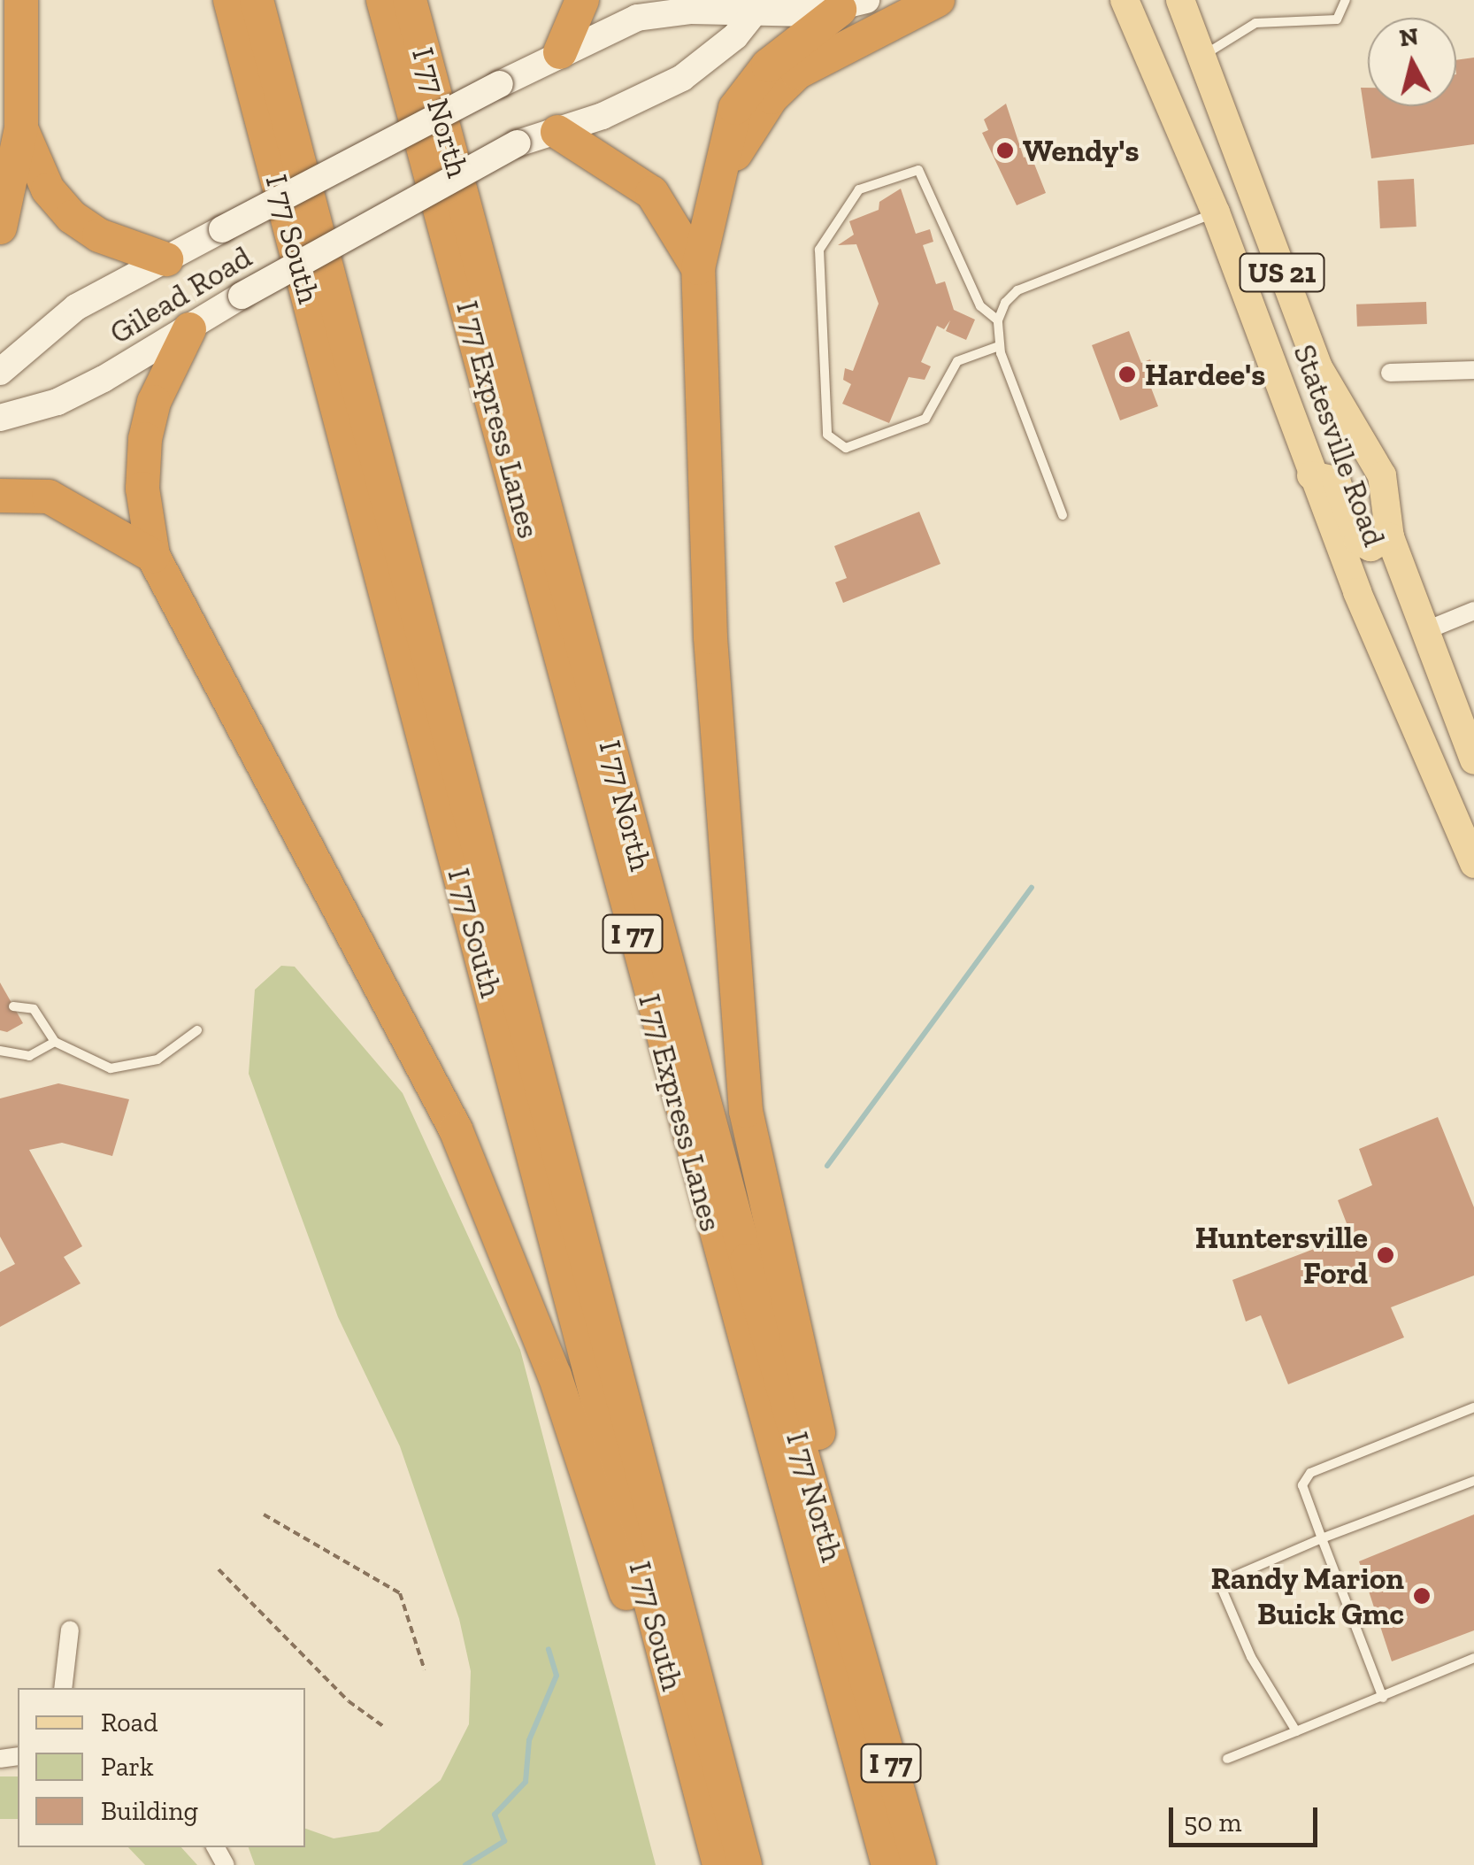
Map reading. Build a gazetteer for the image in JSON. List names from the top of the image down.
{
  "streets": {
    "highway": [
      "I 77 North",
      "I 77 South",
      "I 77 Express Lanes",
      "I 77"
    ],
    "main road": ["US 21", "Gilead Road", "Statesville Road"]
  },
  "places": [
    "Wendy's",
    "Hardee's",
    "Huntersville Ford",
    "Randy Marion Buick Gmc"
  ],
  "legend": ["Road", "Park", "Building"],
  "scale_bar": "50 m",
  "north": "top"
}
